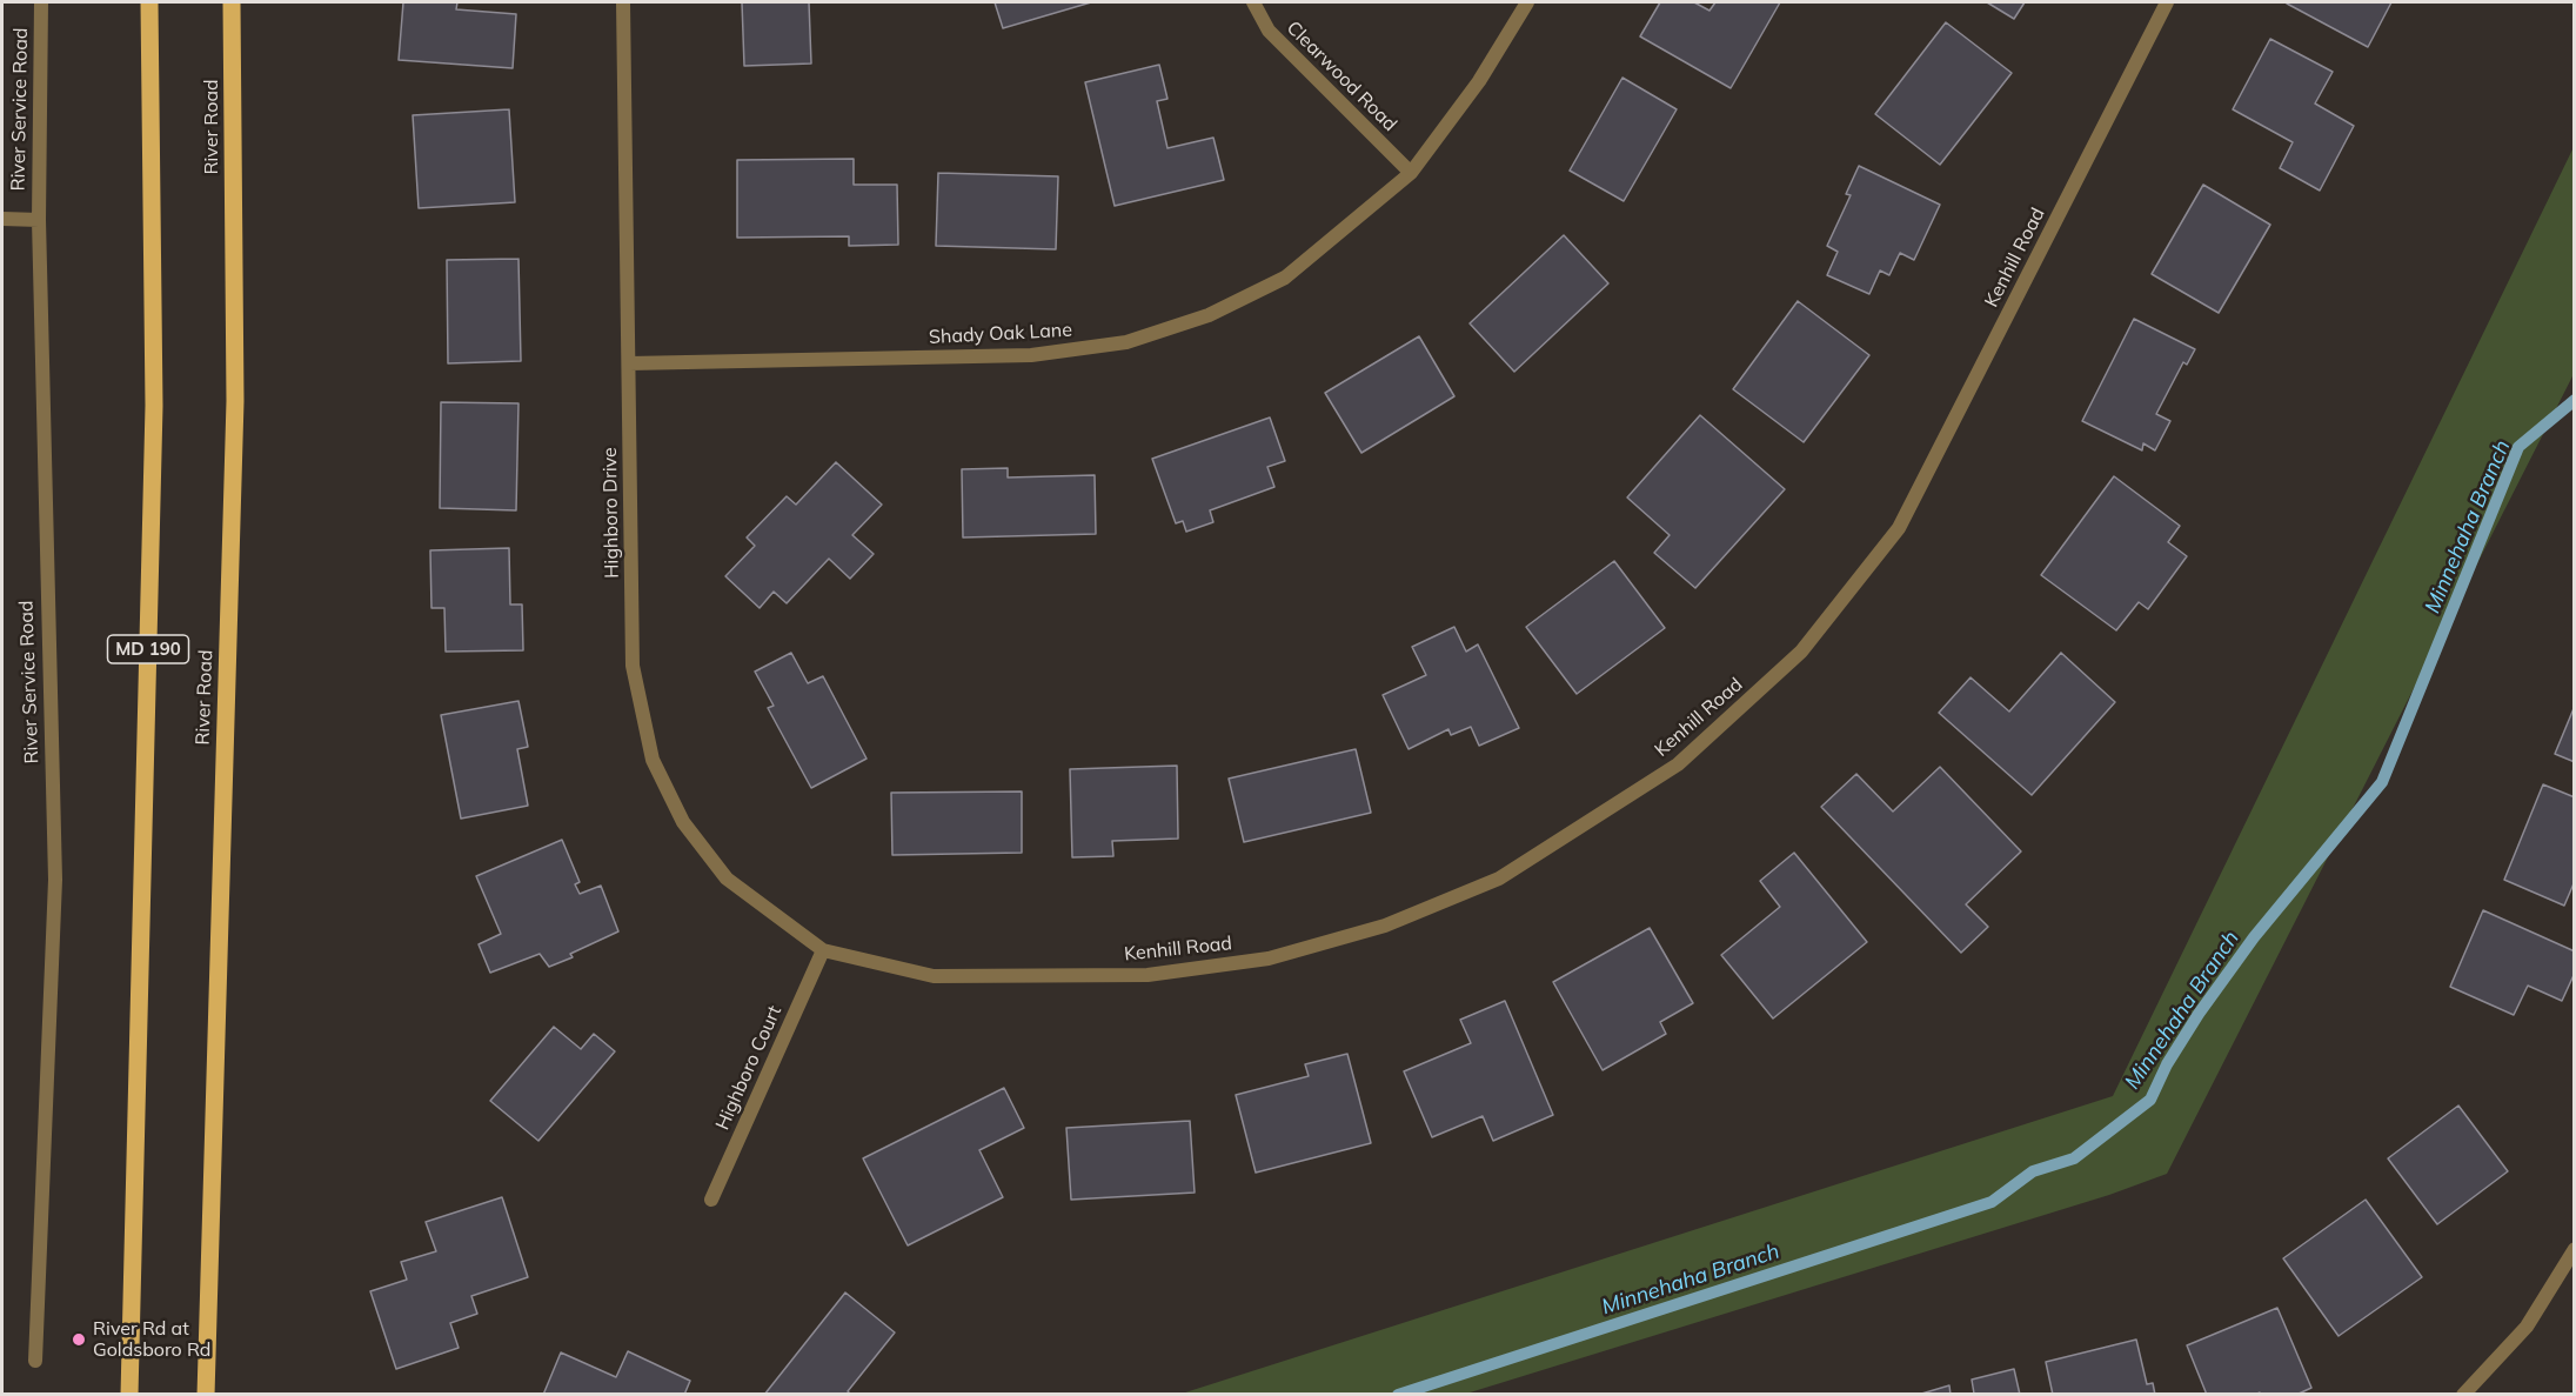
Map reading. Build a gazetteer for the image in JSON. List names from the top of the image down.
{
  "streets": {
    "main road": ["River Road", "MD 190"],
    "street": [
      "Clearwood Road",
      "River Service Road",
      "Kenhill Road",
      "Shady Oak Lane",
      "Highboro Drive",
      "Highboro Court"
    ]
  },
  "crossings": [
    ["Clearwood Road", "Shady Oak Lane"],
    ["Kenhill Road", "Highboro Drive"],
    ["Kenhill Road", "Highboro Court"],
    ["Shady Oak Lane", "Highboro Drive"],
    ["Highboro Drive", "Highboro Court"]
  ],
  "water": ["Minnehaha Branch"],
  "places": ["River Rd at Goldsboro Rd"]
}
